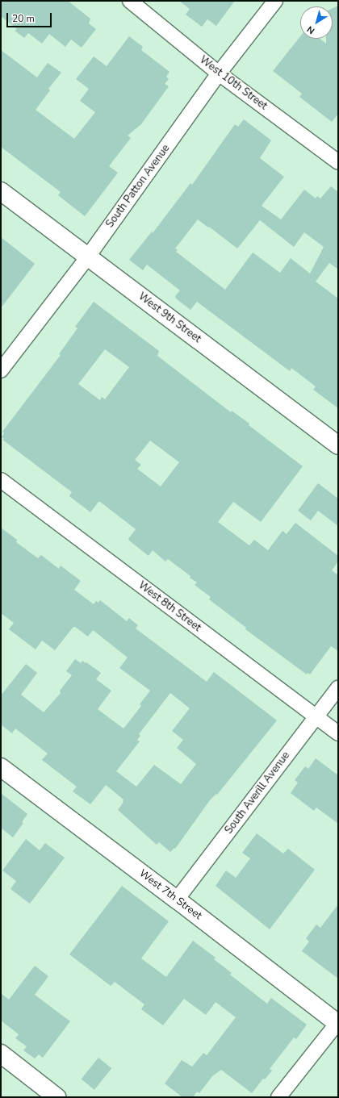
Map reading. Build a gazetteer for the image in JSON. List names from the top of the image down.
{
  "streets": {
    "street": [
      "West 10th Street",
      "South Patton Avenue",
      "West 9th Street",
      "West 8th Street",
      "South Averill Avenue",
      "West 7th Street"
    ]
  },
  "crossings": [
    ["West 10th Street", "South Patton Avenue"],
    ["South Patton Avenue", "West 9th Street"],
    ["West 8th Street", "South Averill Avenue"],
    ["South Averill Avenue", "West 7th Street"]
  ],
  "scale_bar": "20 m",
  "north": "bottom left"
}
